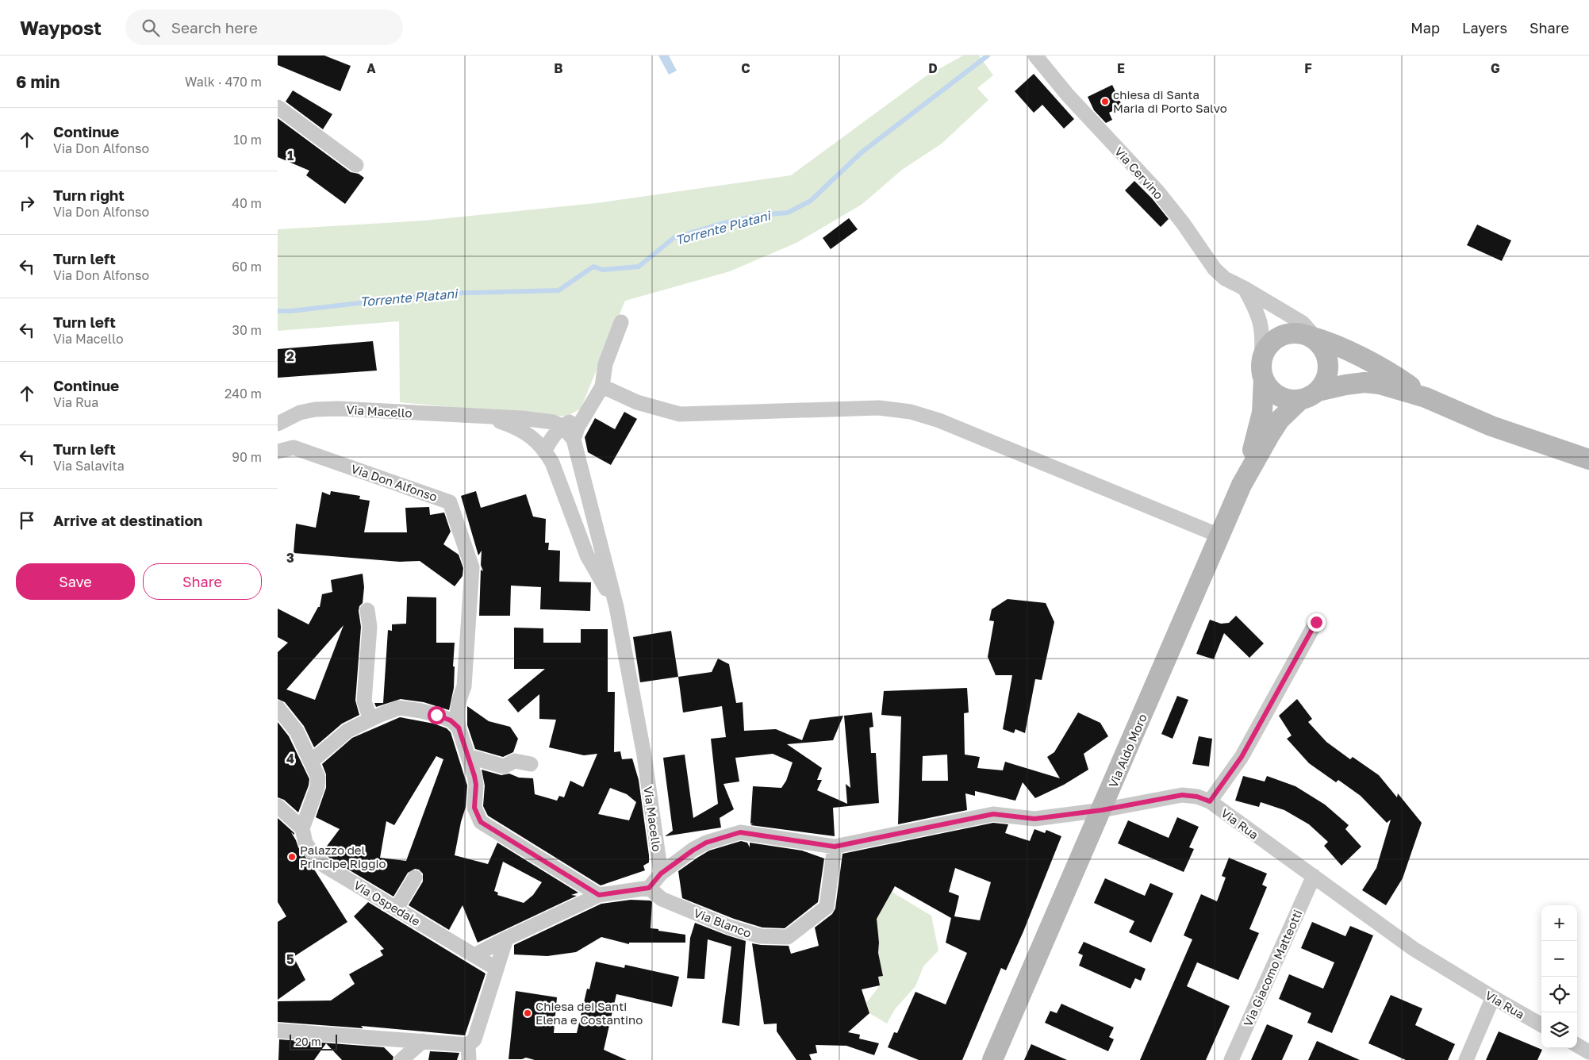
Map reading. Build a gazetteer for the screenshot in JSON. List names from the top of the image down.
{
  "streets": {
    "street": [
      "Via Cervino",
      "Via Macello",
      "Via Don Alfonso",
      "Via Aldo Moro",
      "Via Rua",
      "Via Ospedale",
      "Via Blanco",
      "Via Giacomo Matteotti"
    ]
  },
  "crossings": [
    ["Via Macello", "Via Rua"],
    ["Via Aldo Moro", "Via Rua"],
    ["Via Rua", "Via Blanco"],
    ["Via Rua", "Via Giacomo Matteotti"]
  ],
  "water": ["Torrente Platani"],
  "places": ["chiesa di Santa Maria di Porto Salvo", "Palazzo del Principe Riggio", "Chiesa dei Santi Elena e Costantino"],
  "scale_bar": "20 m",
  "page": {
    "header": "Waypost",
    "search": "Search here",
    "nav": ["Map", "Layers", "Share"],
    "heading": ["6 min", "Walk · 470 m"],
    "list": [
      ["Continue", "Via Don Alfonso", "10 m"],
      ["Turn right", "Via Don Alfonso", "40 m"],
      ["Turn left", "Via Don Alfonso", "60 m"],
      ["Turn left", "Via Macello", "30 m"],
      ["Continue", "Via Rua", "240 m"],
      ["Turn left", "Via Salavita", "90 m"],
      "Arrive at destination"
    ],
    "buttons": ["Save", "Share"],
    "map_buttons": ["+", "−"],
    "scale": "20 m"
  },
  "grid": {
    "columns": [
      "A",
      "B",
      "C",
      "D",
      "E",
      "F",
      "G"
    ],
    "rows": [
      "1",
      "2",
      "3",
      "4",
      "5"
    ]
  }
}
